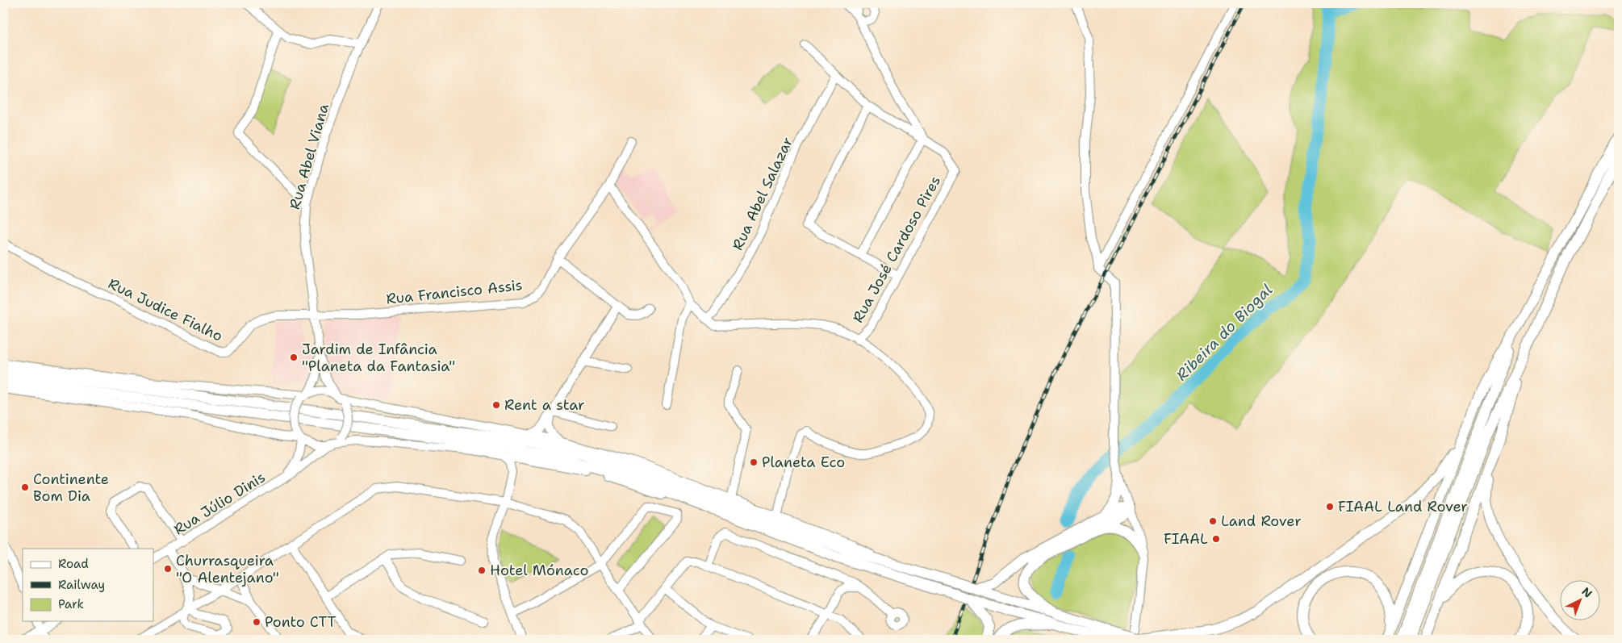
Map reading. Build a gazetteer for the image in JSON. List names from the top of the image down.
{
  "streets": {
    "street": [
      "Rua Abel Viana",
      "Rua Abel Salazar",
      "Rua José Cardoso Pires",
      "Rua Francisco Assis",
      "Rua Judice Fialho",
      "Rua Júlio Dinis"
    ]
  },
  "crossings": [
    ["Rua Abel Viana", "Rua Francisco Assis"],
    ["Rua Abel Viana", "Rua Judice Fialho"],
    ["Rua Abel Viana", "Rua Júlio Dinis"],
    ["Rua Francisco Assis", "Rua Judice Fialho"]
  ],
  "water": ["Ribeira do Biogal"],
  "places": [
    "Jardim de Infância \"Planeta da Fantasia\"",
    "Rent a star",
    "Planeta Eco",
    "Continente Bom Dia",
    "FIAAL Land Rover",
    "Land Rover",
    "FIAAL",
    "Churrasqueira \"O Alentejano\"",
    "Hotel Mónaco",
    "Ponto CTT"
  ],
  "legend": ["Road", "Railway", "Park"],
  "north": "top right"
}
